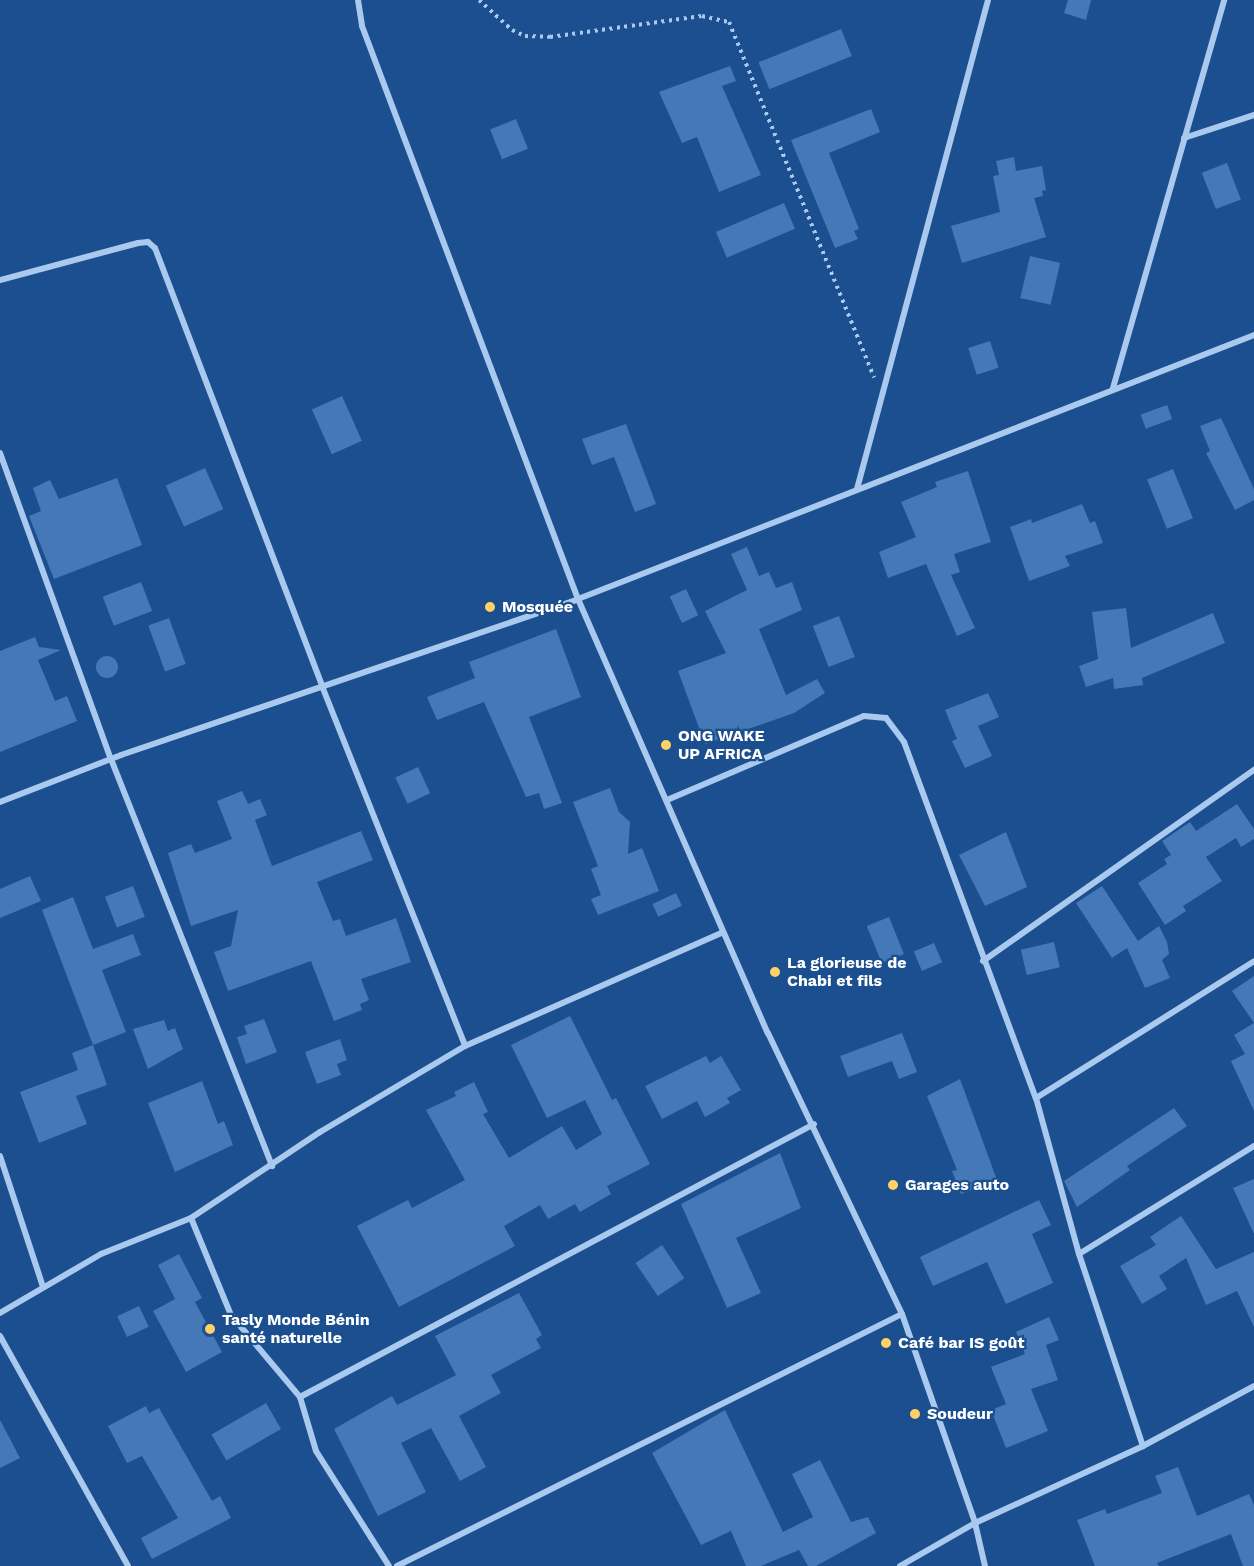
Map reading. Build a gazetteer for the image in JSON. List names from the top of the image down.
{
  "places": [
    "Mosquée",
    "ONG WAKE UP AFRICA",
    "La glorieuse de Chabi et fils",
    "Garages auto",
    "Tasly Monde Bénin santé naturelle",
    "Café bar IS goût",
    "Soudeur"
  ]
}
